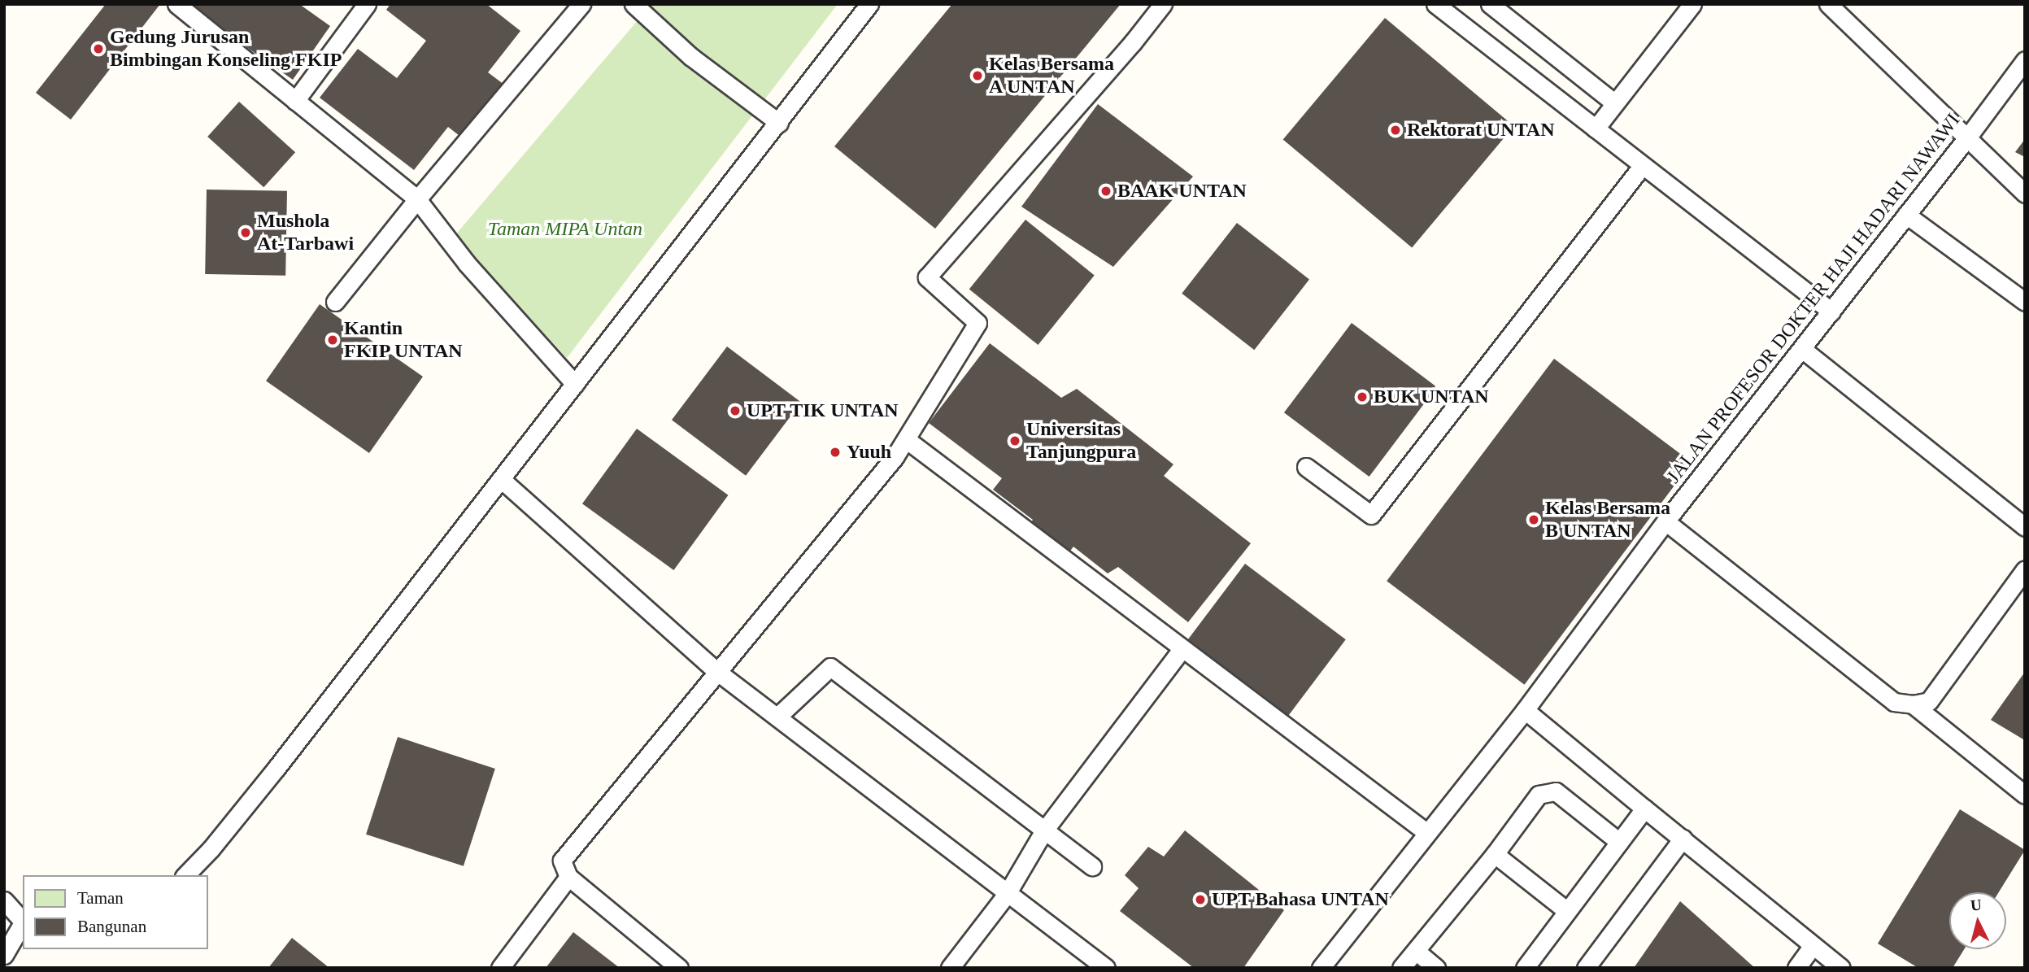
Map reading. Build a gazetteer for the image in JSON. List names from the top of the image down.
{
  "streets": {
    "lane": ["JALAN PROFESOR DOKTER HAJI HADARI NAWAWI"]
  },
  "parks": ["Taman MIPA Untan"],
  "places": [
    "Gedung Jurusan Bimbingan Konseling FKIP",
    "Kelas Bersama A UNTAN",
    "Rektorat UNTAN",
    "BAAK UNTAN",
    "Mushola At-Tarbawi",
    "Kantin FKIP UNTAN",
    "BUK UNTAN",
    "UPT TIK UNTAN",
    "Universitas Tanjungpura",
    "Yuuh",
    "Kelas Bersama B UNTAN",
    "UPT Bahasa UNTAN"
  ],
  "legend": ["Taman", "Bangunan"],
  "north": "top"
}
